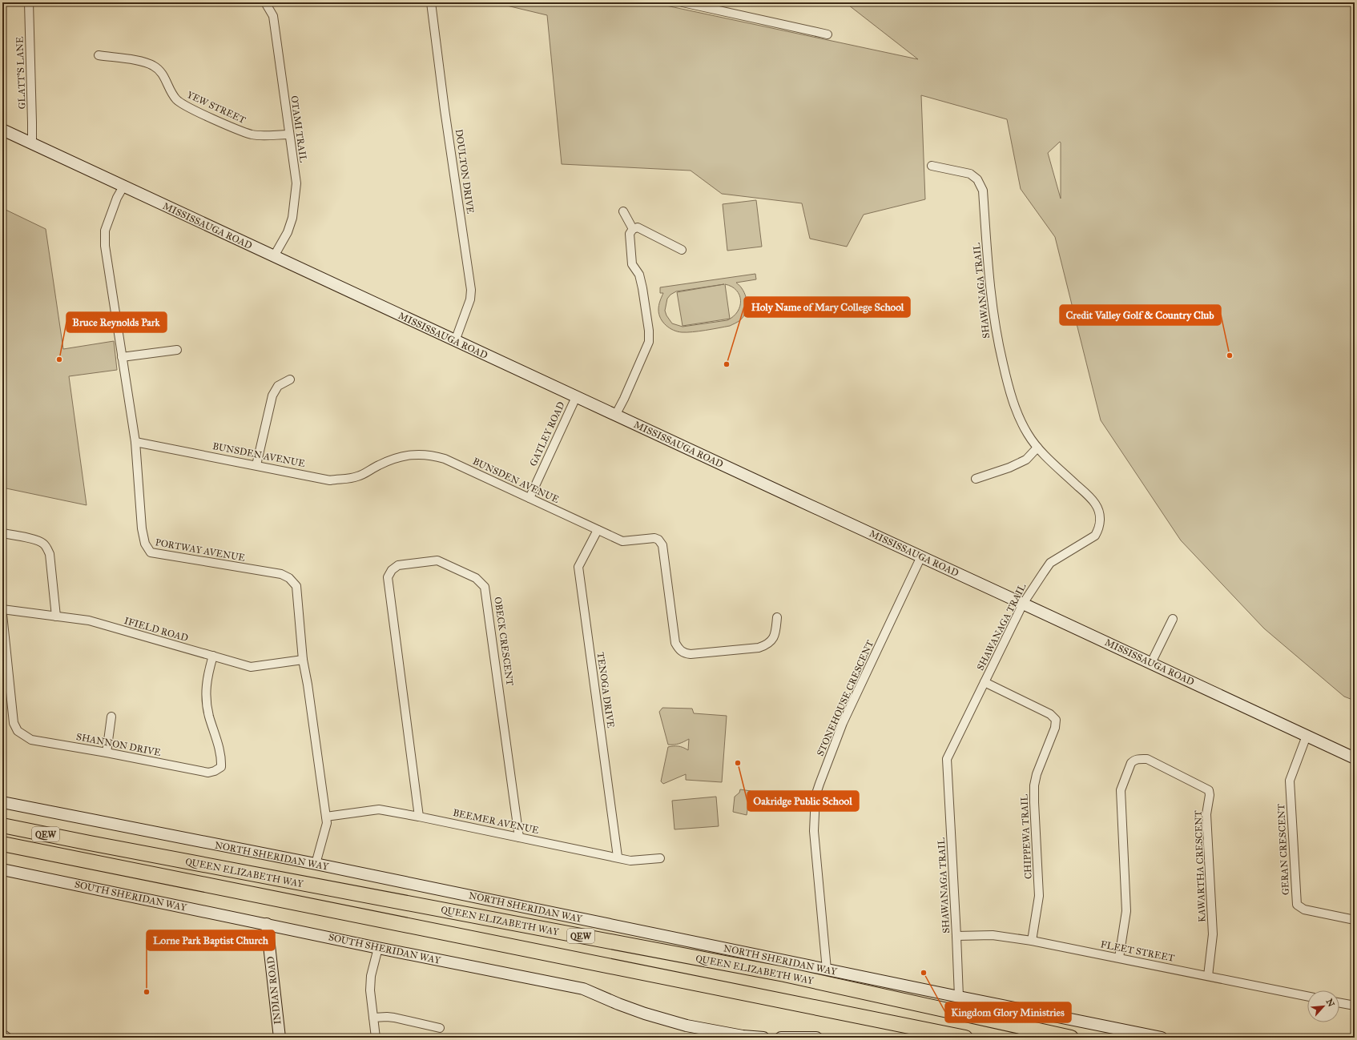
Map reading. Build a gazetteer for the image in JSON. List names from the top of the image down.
{
  "streets": {
    "highway": ["QEW", "QUEEN ELIZABETH WAY"],
    "street": [
      "GLATT'S LANE",
      "YEW STREET",
      "OTAMI TRAIL",
      "DOULTON DRIVE",
      "MISSISSAUGA ROAD",
      "SHAWANAGA TRAIL",
      "GATLEY ROAD",
      "BUNSDEN AVENUE",
      "PORTWAY AVENUE",
      "IFIELD ROAD",
      "OBECK CRESCENT",
      "TENOGA DRIVE",
      "STONEHOUSE CRESCENT",
      "SHANNON DRIVE",
      "BEEMER AVENUE",
      "CHIPPEWA TRAIL",
      "GERAN CRESCENT",
      "NORTH SHERIDAN WAY",
      "KAWARTHA CRESCENT",
      "SOUTH SHERIDAN WAY",
      "FLEET STREET",
      "INDIAN ROAD"
    ]
  },
  "crossings": [
    ["GLATT'S LANE", "MISSISSAUGA ROAD"],
    ["YEW STREET", "OTAMI TRAIL"],
    ["OTAMI TRAIL", "MISSISSAUGA ROAD"],
    ["DOULTON DRIVE", "MISSISSAUGA ROAD"],
    ["MISSISSAUGA ROAD", "SHAWANAGA TRAIL"],
    ["MISSISSAUGA ROAD", "GATLEY ROAD"],
    ["MISSISSAUGA ROAD", "PORTWAY AVENUE"],
    ["MISSISSAUGA ROAD", "STONEHOUSE CRESCENT"],
    ["MISSISSAUGA ROAD", "GERAN CRESCENT"],
    ["SHAWANAGA TRAIL", "CHIPPEWA TRAIL"],
    ["SHAWANAGA TRAIL", "NORTH SHERIDAN WAY"],
    ["SHAWANAGA TRAIL", "FLEET STREET"],
    ["GATLEY ROAD", "BUNSDEN AVENUE"],
    ["BUNSDEN AVENUE", "PORTWAY AVENUE"],
    ["BUNSDEN AVENUE", "TENOGA DRIVE"],
    ["PORTWAY AVENUE", "IFIELD ROAD"],
    ["PORTWAY AVENUE", "BEEMER AVENUE"],
    ["PORTWAY AVENUE", "NORTH SHERIDAN WAY"],
    ["IFIELD ROAD", "SHANNON DRIVE"],
    ["OBECK CRESCENT", "BEEMER AVENUE"],
    ["TENOGA DRIVE", "BEEMER AVENUE"],
    ["STONEHOUSE CRESCENT", "NORTH SHERIDAN WAY"],
    ["CHIPPEWA TRAIL", "FLEET STREET"],
    ["KAWARTHA CRESCENT", "FLEET STREET"],
    ["SOUTH SHERIDAN WAY", "INDIAN ROAD"]
  ],
  "places": [
    "Credit Valley Golf & Country Club",
    "Bruce Reynolds Park",
    "Holy Name of Mary College School",
    "Oakridge Public School",
    "Kingdom Glory Ministries",
    "Lorne Park Baptist Church"
  ],
  "north": "top right"
}
